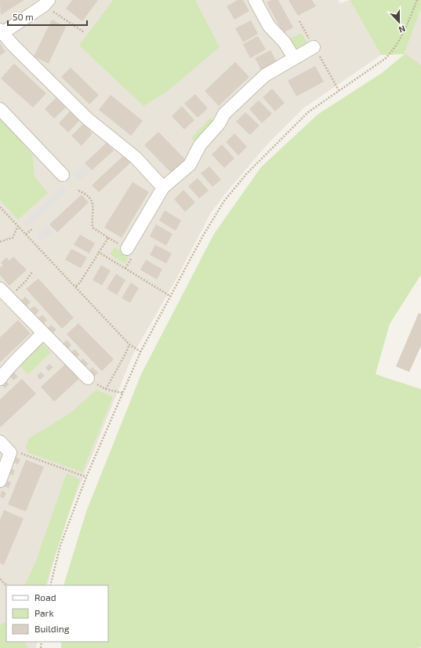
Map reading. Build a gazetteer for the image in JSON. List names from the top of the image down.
{
  "legend": ["Road", "Park", "Building"],
  "scale_bar": "50 m",
  "north": "bottom"
}
